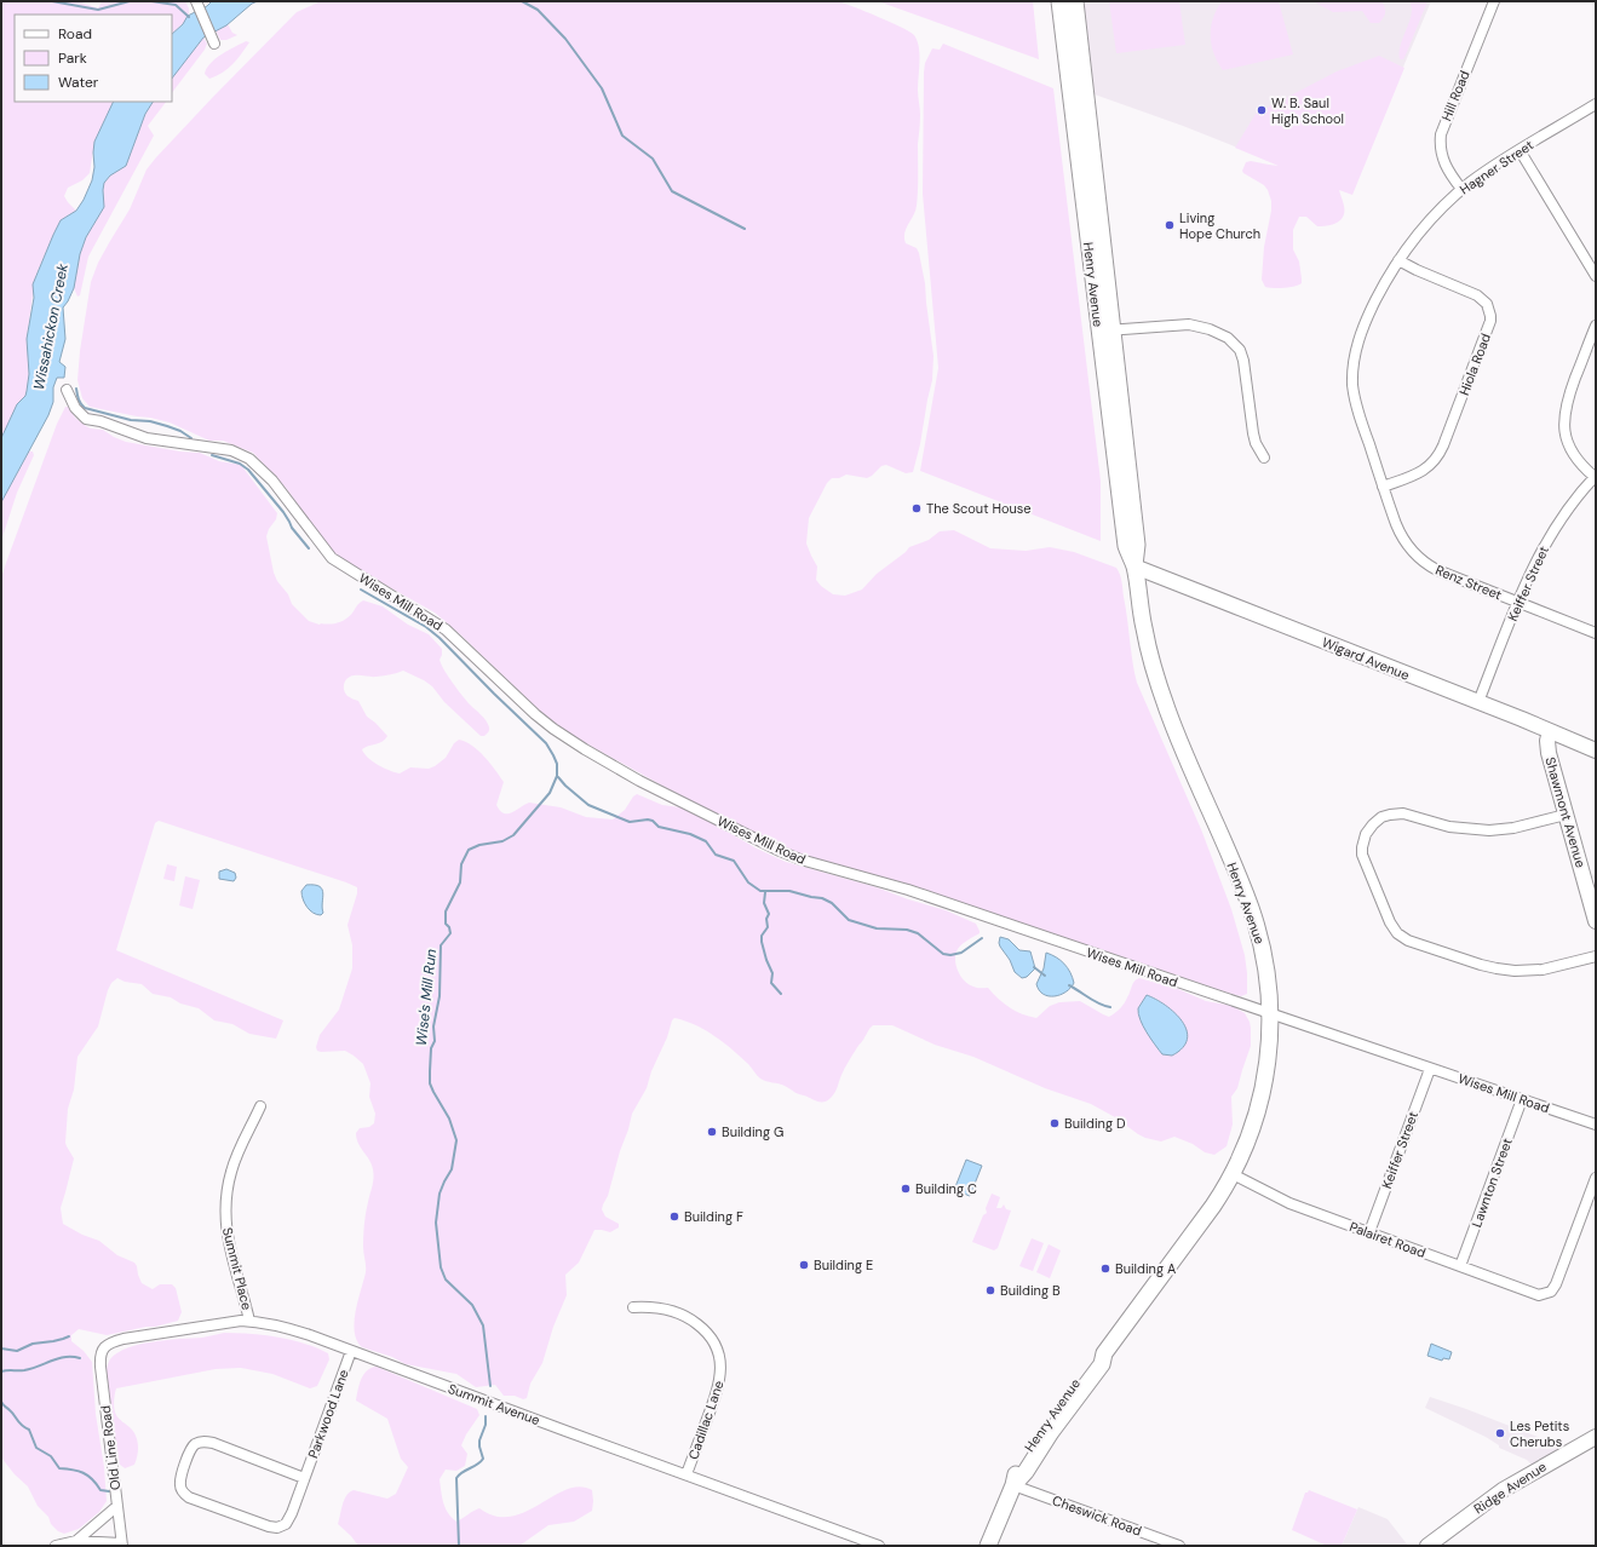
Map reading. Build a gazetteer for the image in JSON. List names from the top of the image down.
{
  "streets": {
    "main road": ["Henry Avenue"],
    "street": [
      "Hill Road",
      "Hagner Street",
      "Hiola Road",
      "Renz Street",
      "Keiffer Street",
      "Wises Mill Road",
      "Wigard Avenue",
      "Shawmont Avenue",
      "Lawnton Street",
      "Palairet Road",
      "Summit Place",
      "Summit Avenue",
      "Parkwood Lane",
      "Cadillac Lane",
      "Old Line Road",
      "Ridge Avenue",
      "Cheswick Road"
    ]
  },
  "crossings": [
    ["Hill Road", "Hagner Street"],
    ["Hagner Street", "Hiola Road"],
    ["Hagner Street", "Renz Street"],
    ["Henry Avenue", "Wises Mill Road"],
    ["Henry Avenue", "Wigard Avenue"],
    ["Henry Avenue", "Palairet Road"],
    ["Henry Avenue", "Cheswick Road"],
    ["Hiola Road", "Renz Street"],
    ["Renz Street", "Keiffer Street"],
    ["Keiffer Street", "Wises Mill Road"],
    ["Keiffer Street", "Wigard Avenue"],
    ["Keiffer Street", "Palairet Road"],
    ["Wises Mill Road", "Lawnton Street"],
    ["Wigard Avenue", "Shawmont Avenue"],
    ["Lawnton Street", "Palairet Road"],
    ["Summit Place", "Summit Avenue"],
    ["Summit Avenue", "Parkwood Lane"],
    ["Summit Avenue", "Cadillac Lane"],
    ["Summit Avenue", "Old Line Road"]
  ],
  "water": ["Wissahickon Creek", "Wise's Mill Run"],
  "places": [
    "W. B. Saul High School",
    "Living Hope Church",
    "The Scout House",
    "Building D",
    "Building G",
    "Building C",
    "Building F",
    "Building E",
    "Building A",
    "Building B",
    "Les Petits Cherubs"
  ],
  "legend": ["Road", "Park", "Water"]
}
